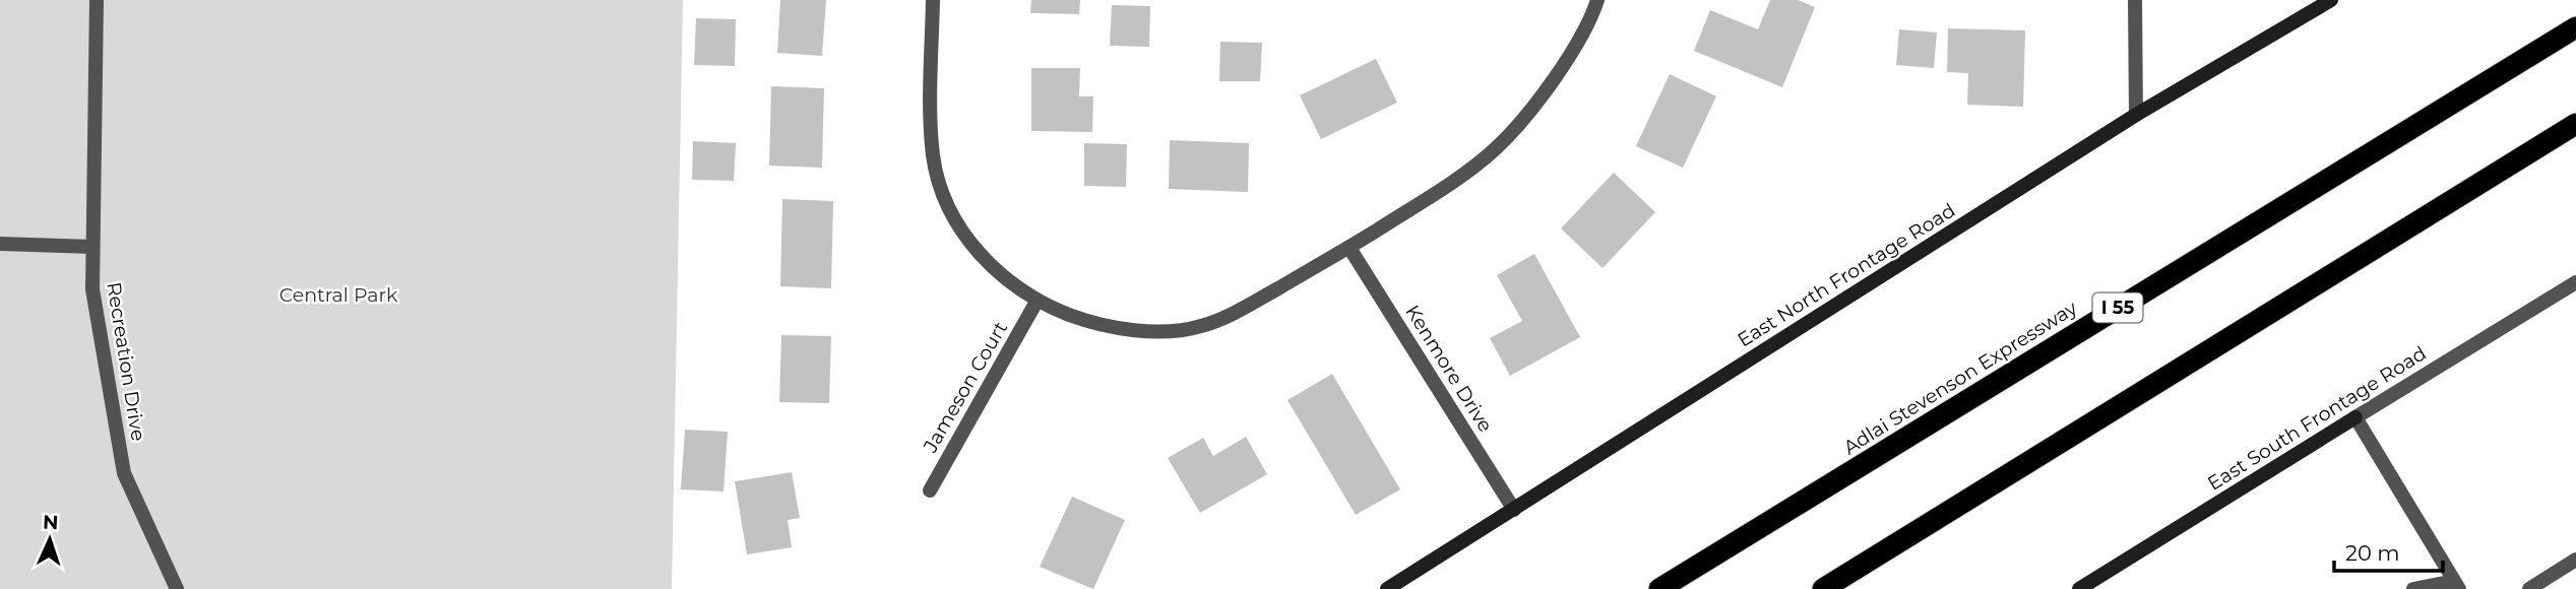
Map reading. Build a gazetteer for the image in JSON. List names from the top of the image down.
{
  "streets": {
    "highway": ["I 55", "Adlai Stevenson Expressway"],
    "street": [
      "East North Frontage Road",
      "Recreation Drive",
      "Kenmore Drive",
      "Jameson Court",
      "East South Frontage Road"
    ]
  },
  "crossings": [
    ["East North Frontage Road", "Kenmore Drive"]
  ],
  "parks": ["Central Park"],
  "scale_bar": "20 m",
  "north": "top"
}
